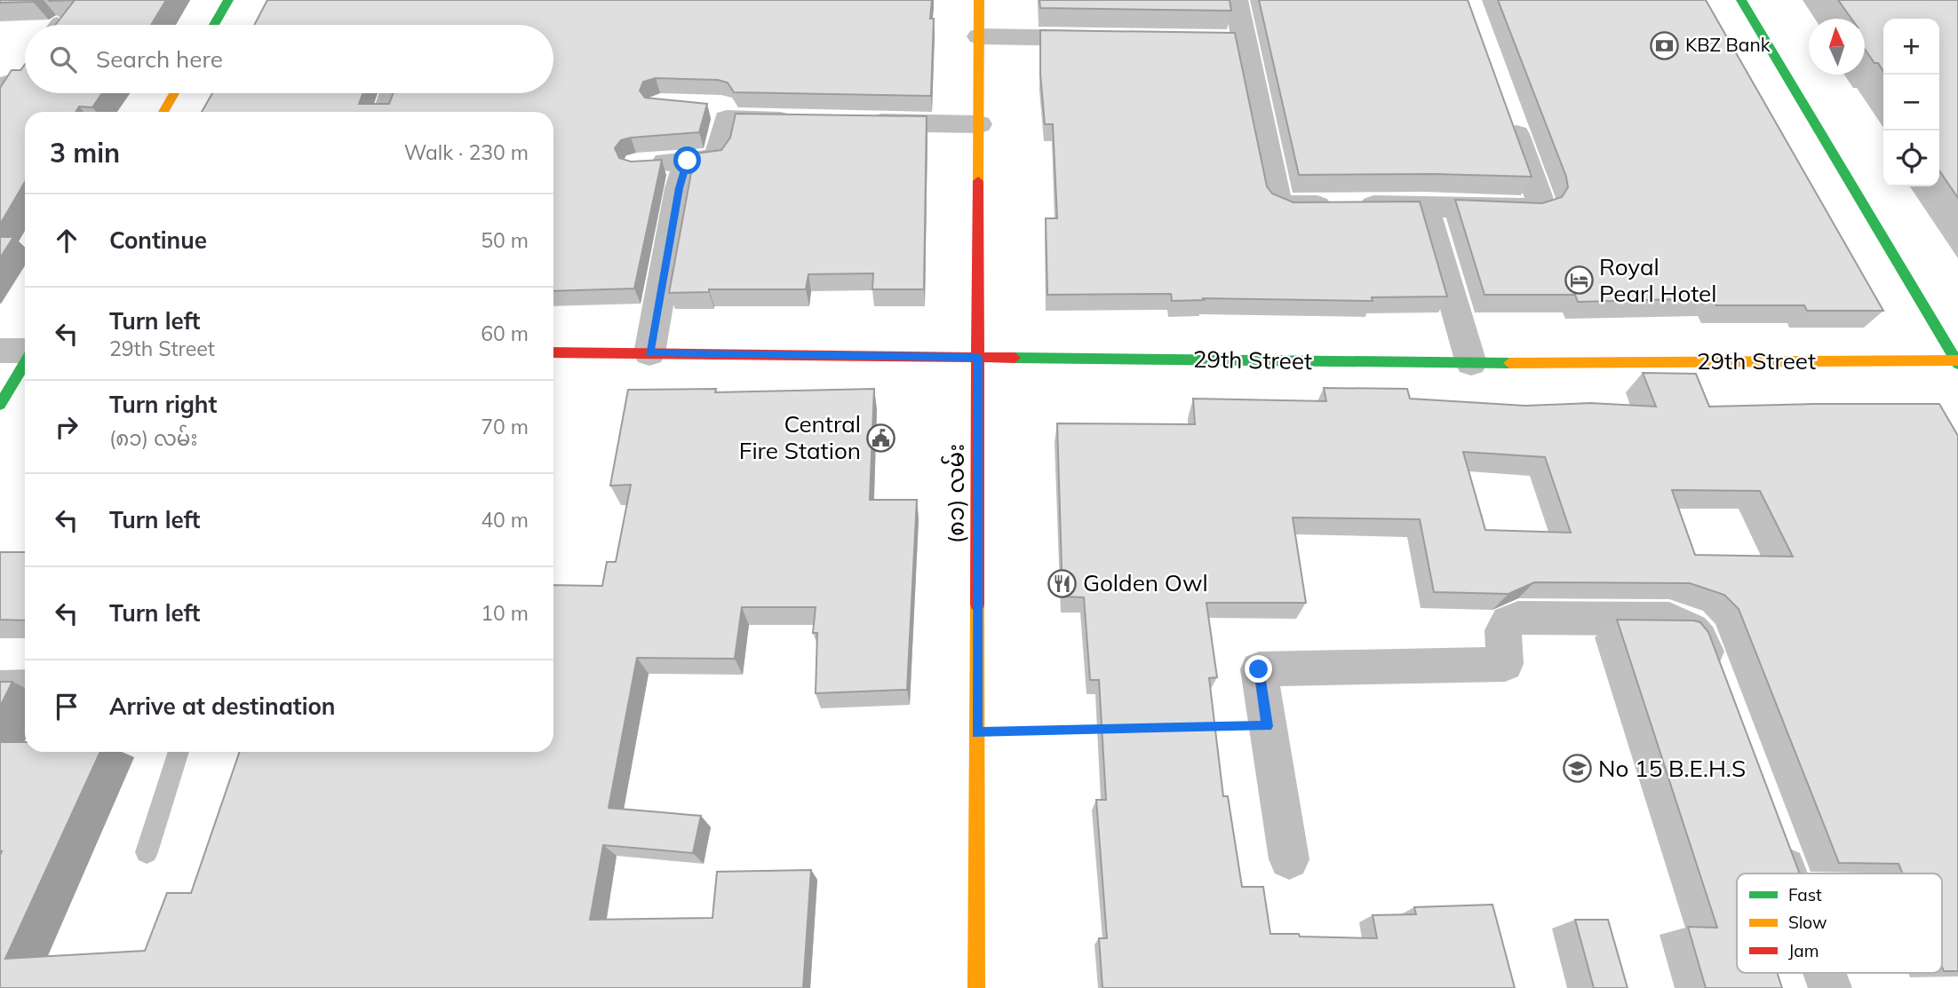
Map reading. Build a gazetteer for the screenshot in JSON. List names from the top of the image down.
{
  "streets": {
    "street": ["29th Street", "(၈၁) လမ်း"]
  },
  "crossings": [
    ["29th Street", "(၈၁) လမ်း"]
  ],
  "places": {
    "bank": ["KBZ Bank"],
    "hotel": ["Royal Pearl Hotel"],
    "public building": ["Central Fire Station"],
    "restaurant": ["Golden Owl"],
    "school or university": ["No 15 B.E.H.S"]
  },
  "legend": ["Fast", "Slow", "Jam"],
  "north": "top",
  "page": {
    "map_buttons": ["+", "−"],
    "search": "Search here",
    "heading": ["3 min", "Walk · 230 m"],
    "list": [
      ["Continue", "50 m"],
      ["Turn left", "29th Street", "60 m"],
      ["Turn right", "(၈၁) လမ်း", "70 m"],
      ["Turn left", "40 m"],
      ["Turn left", "10 m"],
      "Arrive at destination"
    ]
  }
}
